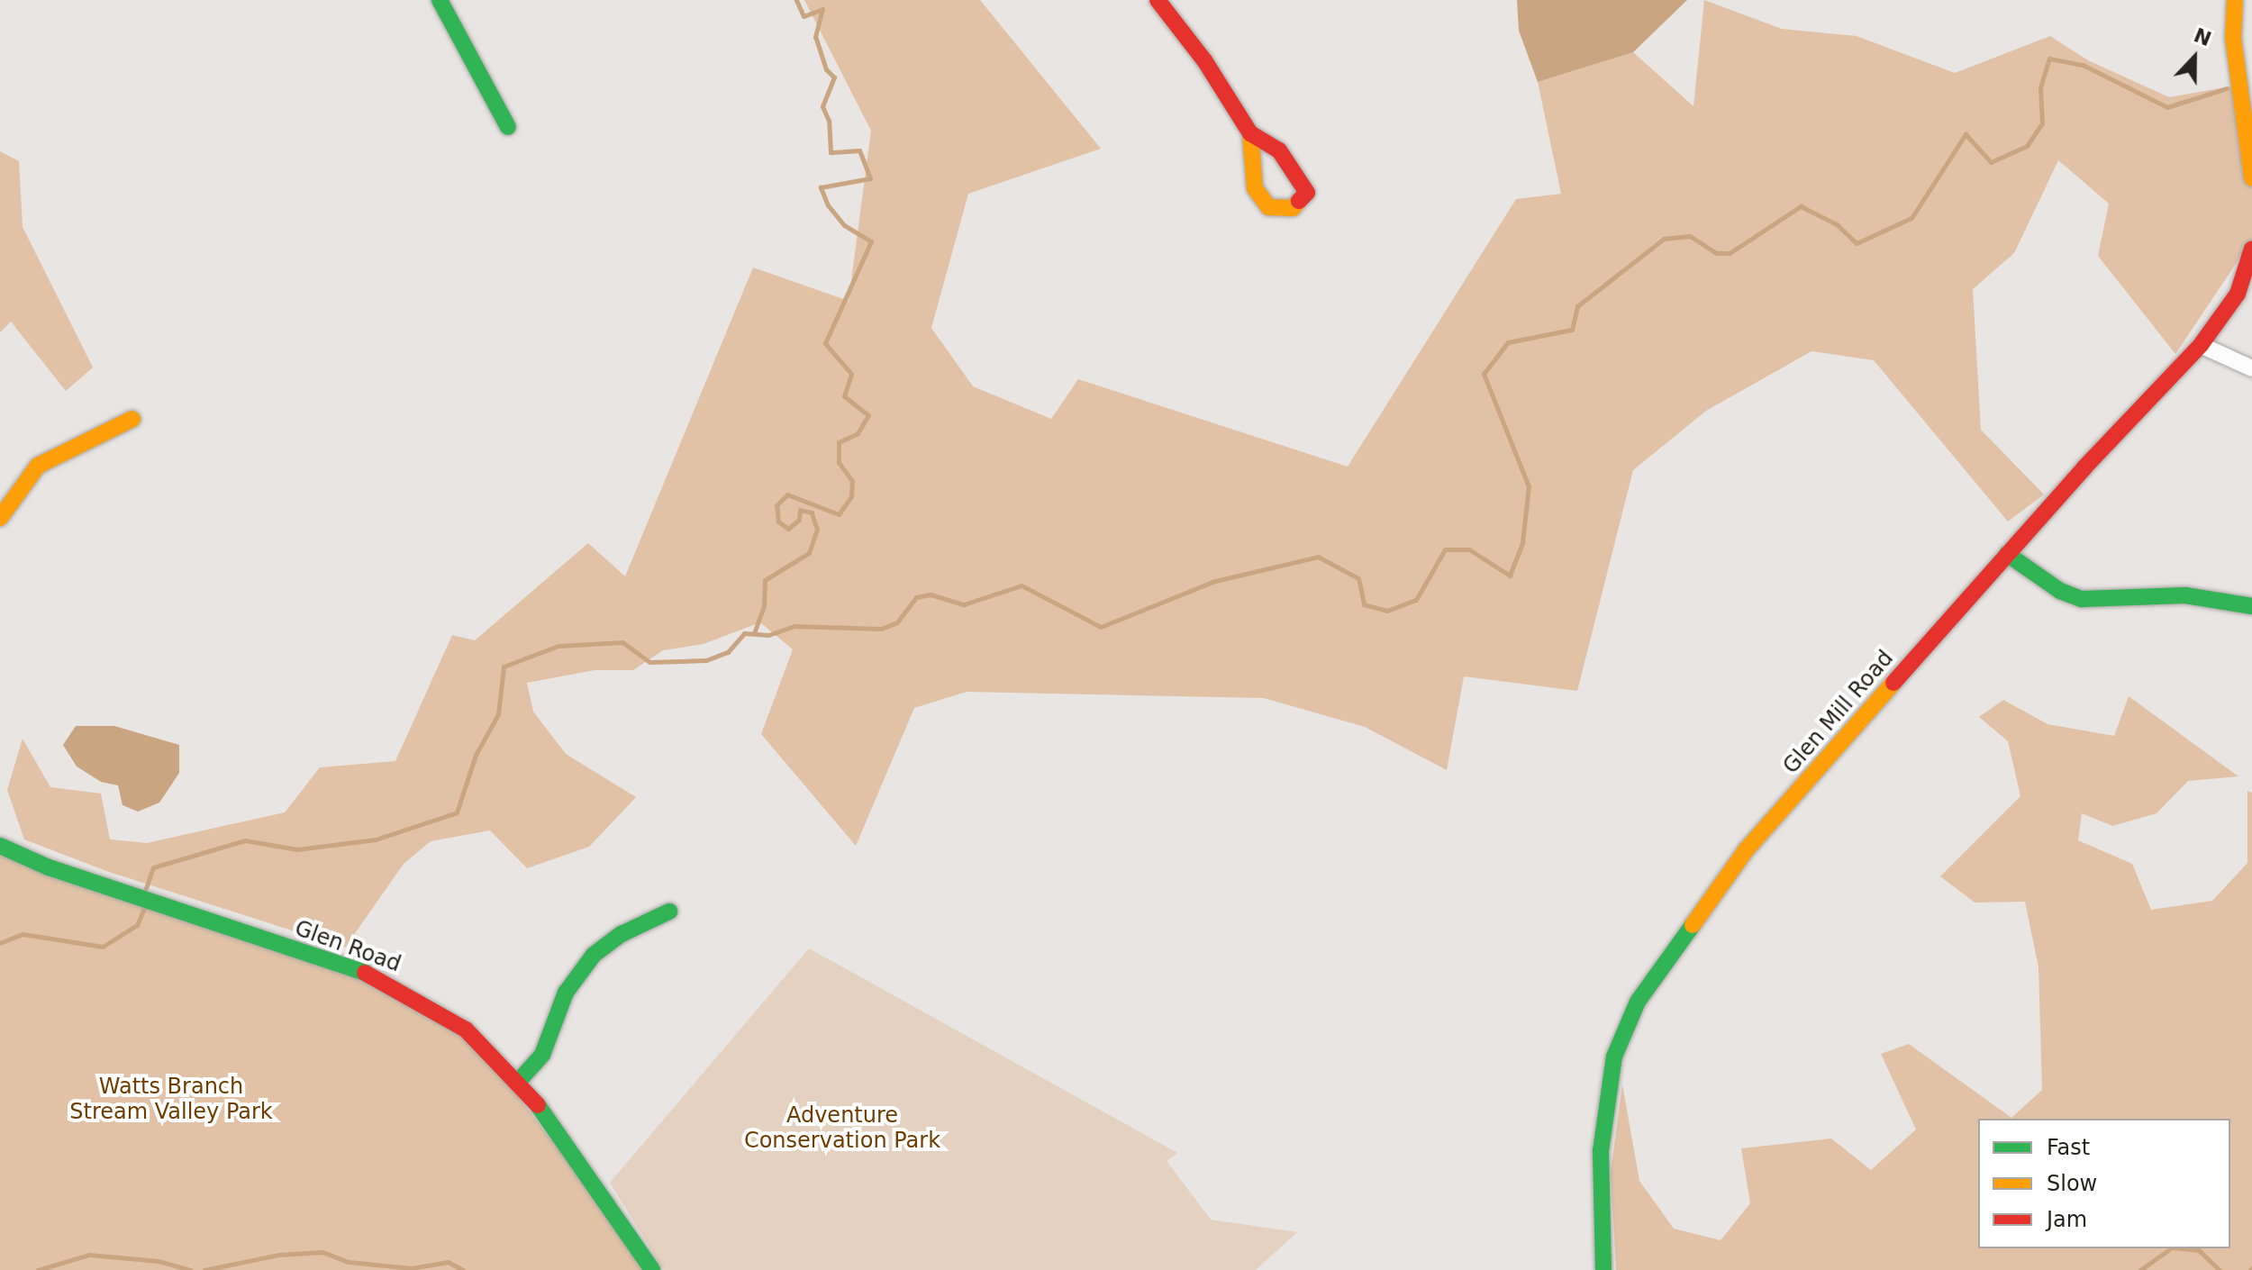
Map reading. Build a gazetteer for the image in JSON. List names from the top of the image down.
{
  "streets": {
    "main road": ["Glen Mill Road", "Glen Road"]
  },
  "parks": ["Watts Branch Stream Valley Park", "Adventure Conservation Park"],
  "legend": ["Fast", "Slow", "Jam"],
  "north": "top"
}
